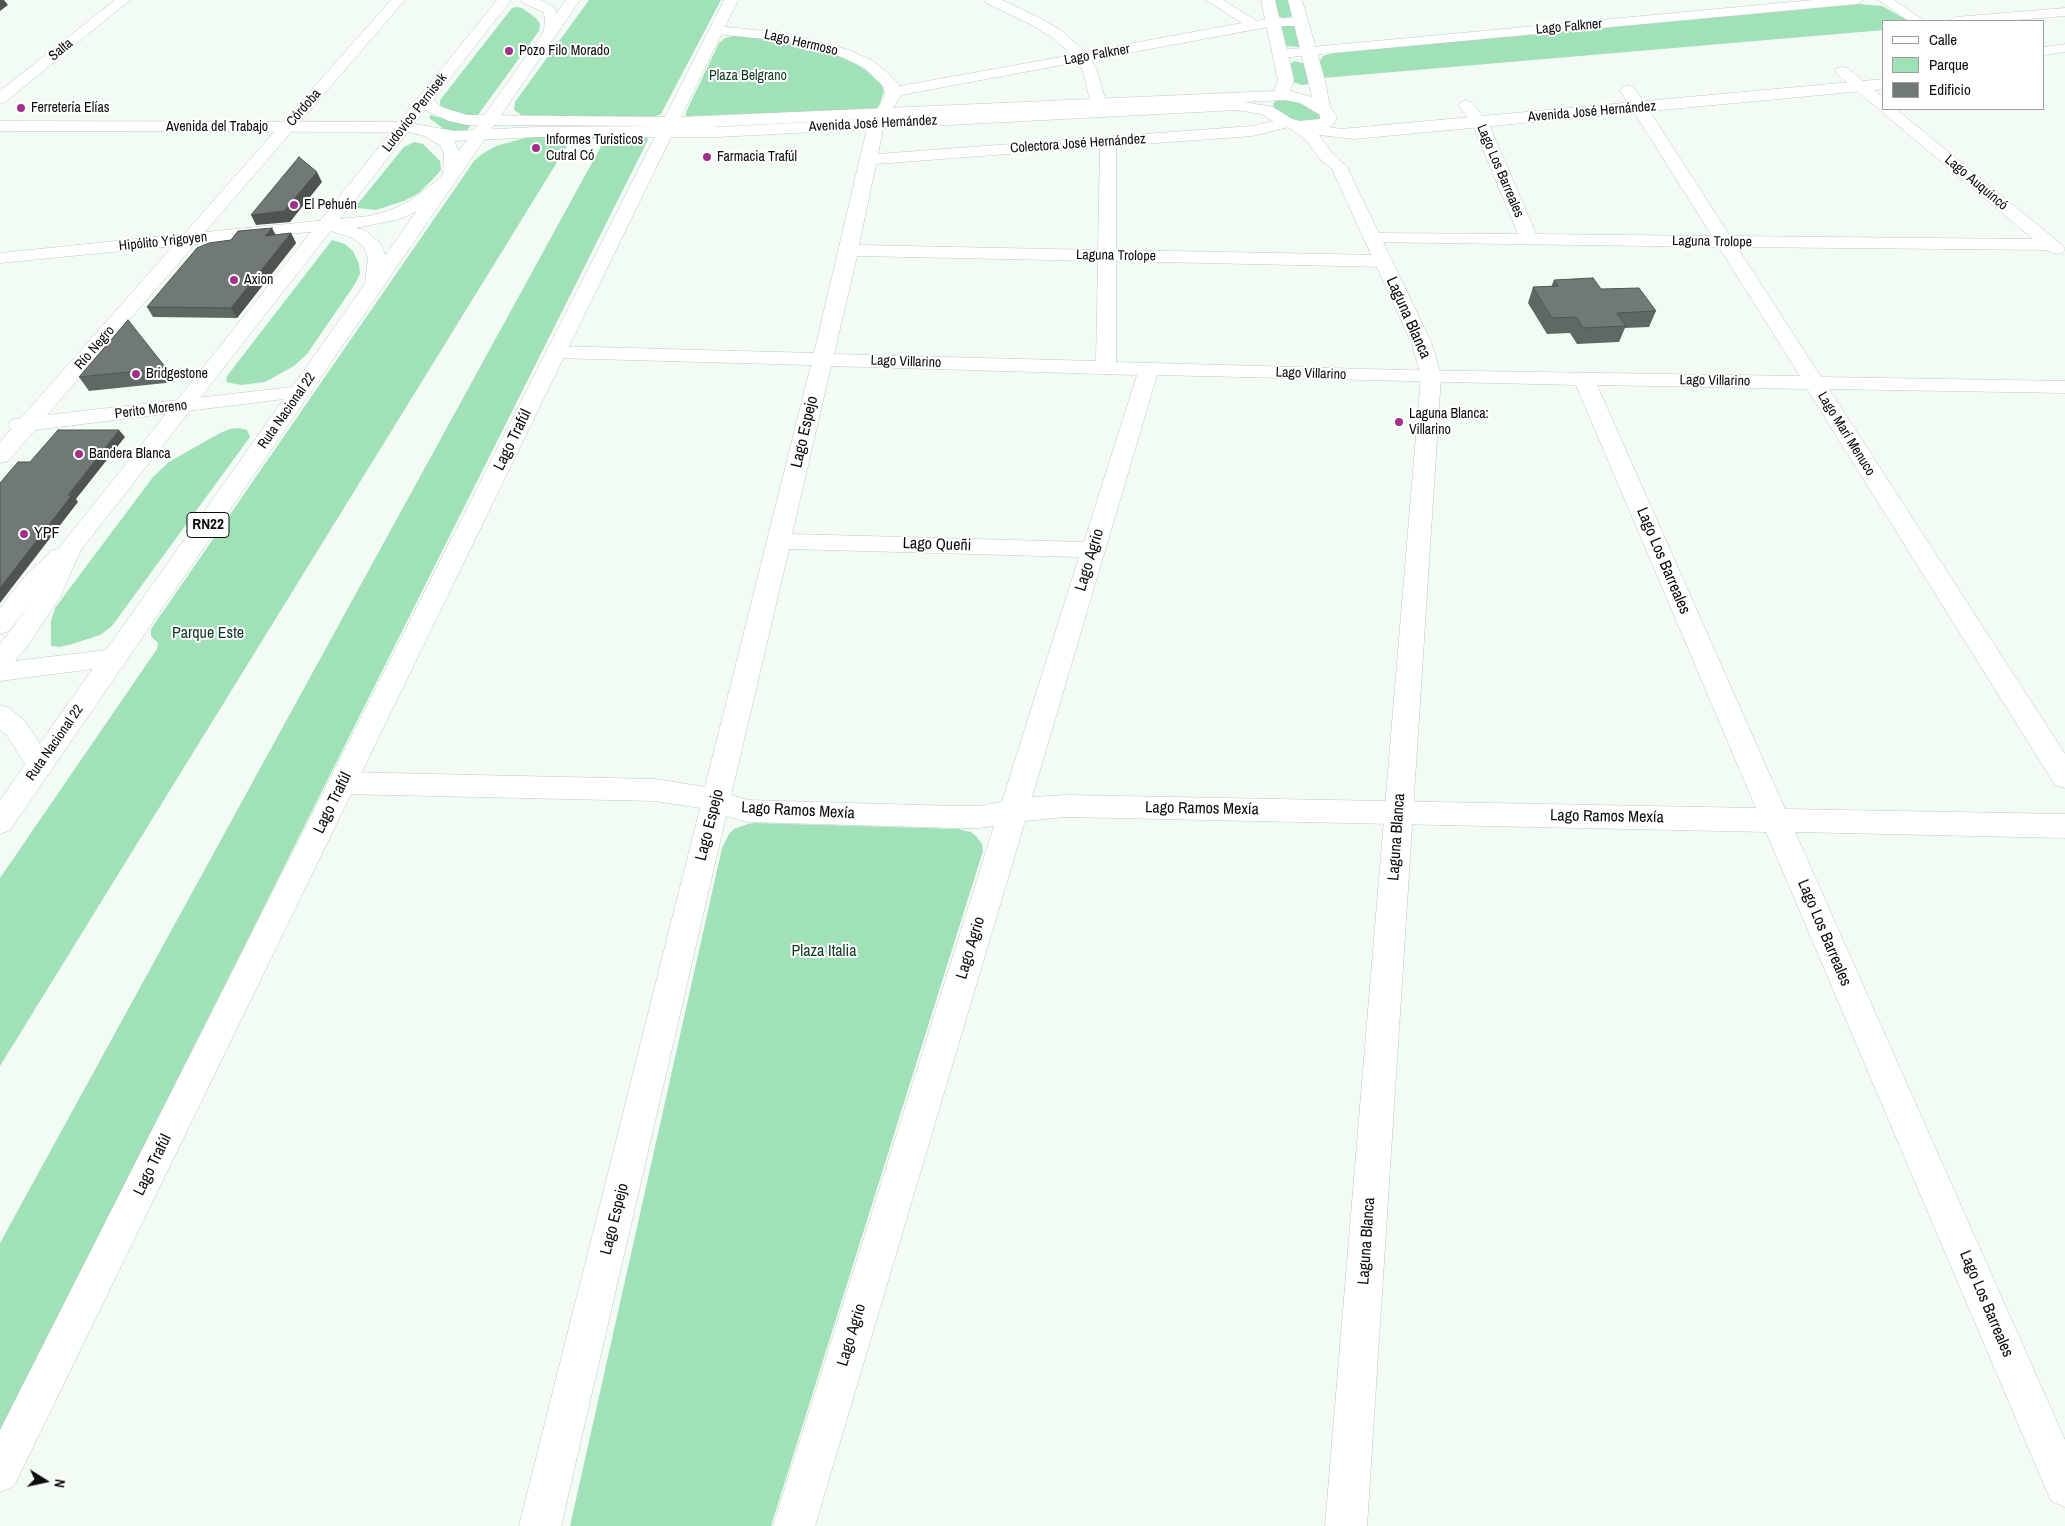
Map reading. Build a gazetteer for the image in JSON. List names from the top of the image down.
{
  "streets": {
    "main road": [
      "Lago Falkner",
      "Lago Hermoso",
      "Salta",
      "Córdoba",
      "Avenida José Hernández",
      "Ludovico Pernisek",
      "Avenida del Trabajo",
      "Colectora José Hernández",
      "Lago Los Barreales",
      "Lago Auquincó",
      "Hipólito Yrigoyen",
      "Laguna Trolope",
      "Laguna Blanca",
      "Río Negro",
      "Lago Villarino",
      "Perito Moreno",
      "Ruta Nacional 22",
      "Lago Espejo",
      "Lago Marí Menuco",
      "Lago Trafúl",
      "RN22",
      "Lago Queñi",
      "Lago Agrio",
      "Lago Ramos Mexía"
    ]
  },
  "crossings": [
    ["Lago Falkner", "Lago Hermoso"],
    ["Lago Falkner", "Laguna Blanca"],
    ["Lago Hermoso", "Lago Trafúl"],
    ["Córdoba", "Avenida del Trabajo"],
    ["Córdoba", "Hipólito Yrigoyen"],
    ["Córdoba", "Río Negro"],
    ["Avenida José Hernández", "Avenida del Trabajo"],
    ["Avenida José Hernández", "Colectora José Hernández"],
    ["Avenida José Hernández", "Lago Los Barreales"],
    ["Avenida José Hernández", "Laguna Blanca"],
    ["Avenida José Hernández", "Ruta Nacional 22"],
    ["Avenida José Hernández", "Lago Espejo"],
    ["Avenida José Hernández", "Lago Marí Menuco"],
    ["Avenida José Hernández", "Lago Trafúl"],
    ["Ludovico Pernisek", "Avenida del Trabajo"],
    ["Ludovico Pernisek", "Hipólito Yrigoyen"],
    ["Ludovico Pernisek", "Perito Moreno"],
    ["Avenida del Trabajo", "Ruta Nacional 22"],
    ["Colectora José Hernández", "Laguna Blanca"],
    ["Colectora José Hernández", "Lago Espejo"],
    ["Lago Los Barreales", "Laguna Trolope"],
    ["Lago Los Barreales", "Lago Villarino"],
    ["Lago Los Barreales", "Lago Ramos Mexía"],
    ["Lago Auquincó", "Laguna Trolope"],
    ["Hipólito Yrigoyen", "Río Negro"],
    ["Hipólito Yrigoyen", "Ruta Nacional 22"],
    ["Laguna Trolope", "Laguna Blanca"],
    ["Laguna Trolope", "Lago Espejo"],
    ["Laguna Trolope", "Lago Marí Menuco"],
    ["Laguna Blanca", "Lago Villarino"],
    ["Laguna Blanca", "Lago Ramos Mexía"],
    ["Río Negro", "Perito Moreno"],
    ["Lago Villarino", "Lago Espejo"],
    ["Lago Villarino", "Lago Marí Menuco"],
    ["Lago Villarino", "Lago Trafúl"],
    ["Lago Villarino", "Lago Agrio"],
    ["Perito Moreno", "Ruta Nacional 22"],
    ["Lago Espejo", "Lago Queñi"],
    ["Lago Espejo", "Lago Ramos Mexía"],
    ["Lago Trafúl", "Lago Ramos Mexía"],
    ["Lago Queñi", "Lago Agrio"],
    ["Lago Agrio", "Lago Ramos Mexía"]
  ],
  "parks": ["Plaza Belgrano", "Parque Este", "Plaza Italia"],
  "places": [
    "Pozo Filo Morado",
    "Ferretería Elías",
    "Informes Turísticos Cutral Có",
    "Farmacia Trafúl",
    "El Pehuén",
    "Axion",
    "Bridgestone",
    "Laguna Blanca: Villarino",
    "Bandera Blanca",
    "YPF"
  ],
  "legend": ["Calle", "Parque", "Edificio"],
  "north": "right"
}
